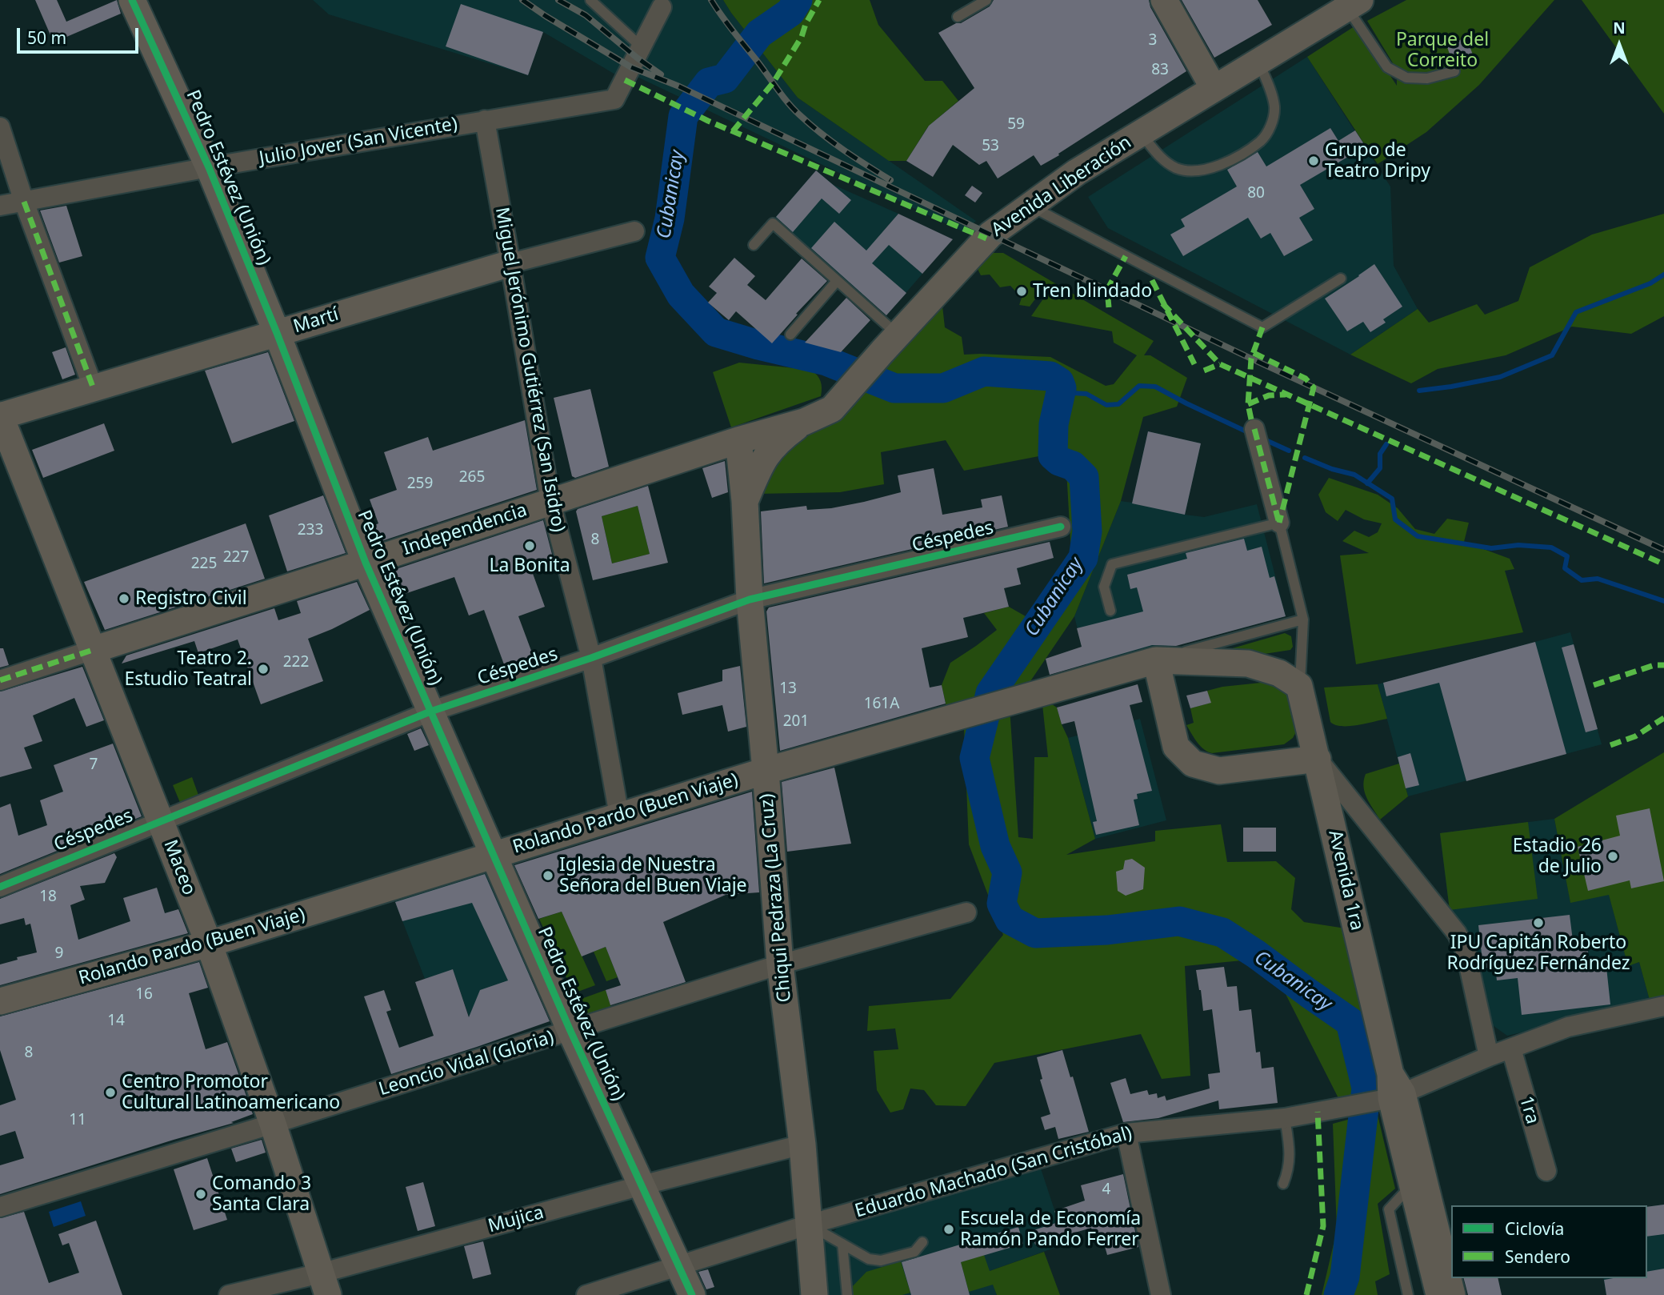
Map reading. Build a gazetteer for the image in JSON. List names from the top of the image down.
{
  "streets": {
    "main road": [
      "Pedro Estévez (Unión)",
      "Avenida Liberación",
      "Martí",
      "Independencia",
      "Rolando Pardo (Buen Viaje)",
      "Maceo",
      "Avenida 1ra",
      "Chiqui Pedraza (La Cruz)"
    ],
    "street": [
      "Julio Jover (San Vicente)",
      "Miguel Jerónimo Gutiérrez (San Isidro)",
      "Céspedes",
      "Leoncio Vidal (Gloria)",
      "1ra",
      "Eduardo Machado (San Cristóbal)",
      "Mujica"
    ]
  },
  "crossings": [
    ["Julio Jover (San Vicente)", "Pedro Estévez (Unión)"],
    ["Julio Jover (San Vicente)", "Miguel Jerónimo Gutiérrez (San Isidro)"],
    ["Pedro Estévez (Unión)", "Martí"],
    ["Pedro Estévez (Unión)", "Independencia"],
    ["Pedro Estévez (Unión)", "Céspedes"],
    ["Pedro Estévez (Unión)", "Rolando Pardo (Buen Viaje)"],
    ["Pedro Estévez (Unión)", "Leoncio Vidal (Gloria)"],
    ["Pedro Estévez (Unión)", "Eduardo Machado (San Cristóbal)"],
    ["Pedro Estévez (Unión)", "Mujica"],
    ["Avenida Liberación", "Independencia"],
    ["Avenida Liberación", "Chiqui Pedraza (La Cruz)"],
    ["Martí", "Miguel Jerónimo Gutiérrez (San Isidro)"],
    ["Martí", "Maceo"],
    ["Miguel Jerónimo Gutiérrez (San Isidro)", "Independencia"],
    ["Miguel Jerónimo Gutiérrez (San Isidro)", "Céspedes"],
    ["Miguel Jerónimo Gutiérrez (San Isidro)", "Rolando Pardo (Buen Viaje)"],
    ["Independencia", "Maceo"],
    ["Independencia", "Chiqui Pedraza (La Cruz)"],
    ["Céspedes", "Maceo"],
    ["Céspedes", "Chiqui Pedraza (La Cruz)"],
    ["Rolando Pardo (Buen Viaje)", "Maceo"],
    ["Rolando Pardo (Buen Viaje)", "Avenida 1ra"],
    ["Rolando Pardo (Buen Viaje)", "Chiqui Pedraza (La Cruz)"],
    ["Maceo", "Leoncio Vidal (Gloria)"],
    ["Maceo", "Mujica"],
    ["Avenida 1ra", "Eduardo Machado (San Cristóbal)"],
    ["Chiqui Pedraza (La Cruz)", "Leoncio Vidal (Gloria)"],
    ["Chiqui Pedraza (La Cruz)", "Eduardo Machado (San Cristóbal)"],
    ["Chiqui Pedraza (La Cruz)", "Mujica"],
    ["1ra", "Eduardo Machado (San Cristóbal)"]
  ],
  "water": ["Cubanicay"],
  "parks": ["Parque del Correito"],
  "places": [
    "Grupo de Teatro Dripy",
    "Tren blindado",
    "La Bonita",
    "Registro Civil",
    "Teatro 2. Estudio Teatral",
    "Estadio 26 de Julio",
    "Iglesia de Nuestra Señora del Buen Viaje",
    "IPU Capitán Roberto Rodríguez Fernández",
    "Centro Promotor Cultural Latinoamericano",
    "Comando 3 Santa Clara",
    "Escuela de Economía Ramón Pando Ferrer"
  ],
  "house_numbers": [
    "3",
    "83",
    "59",
    "53",
    "80",
    "265",
    "259",
    "233",
    "8",
    "227",
    "225",
    "222",
    "13",
    "161A",
    "201",
    "7",
    "18",
    "9",
    "16",
    "14",
    "8",
    "11",
    "4"
  ],
  "legend": ["Ciclovía", "Sendero"],
  "scale_bar": "50 m",
  "north": "top"
}
